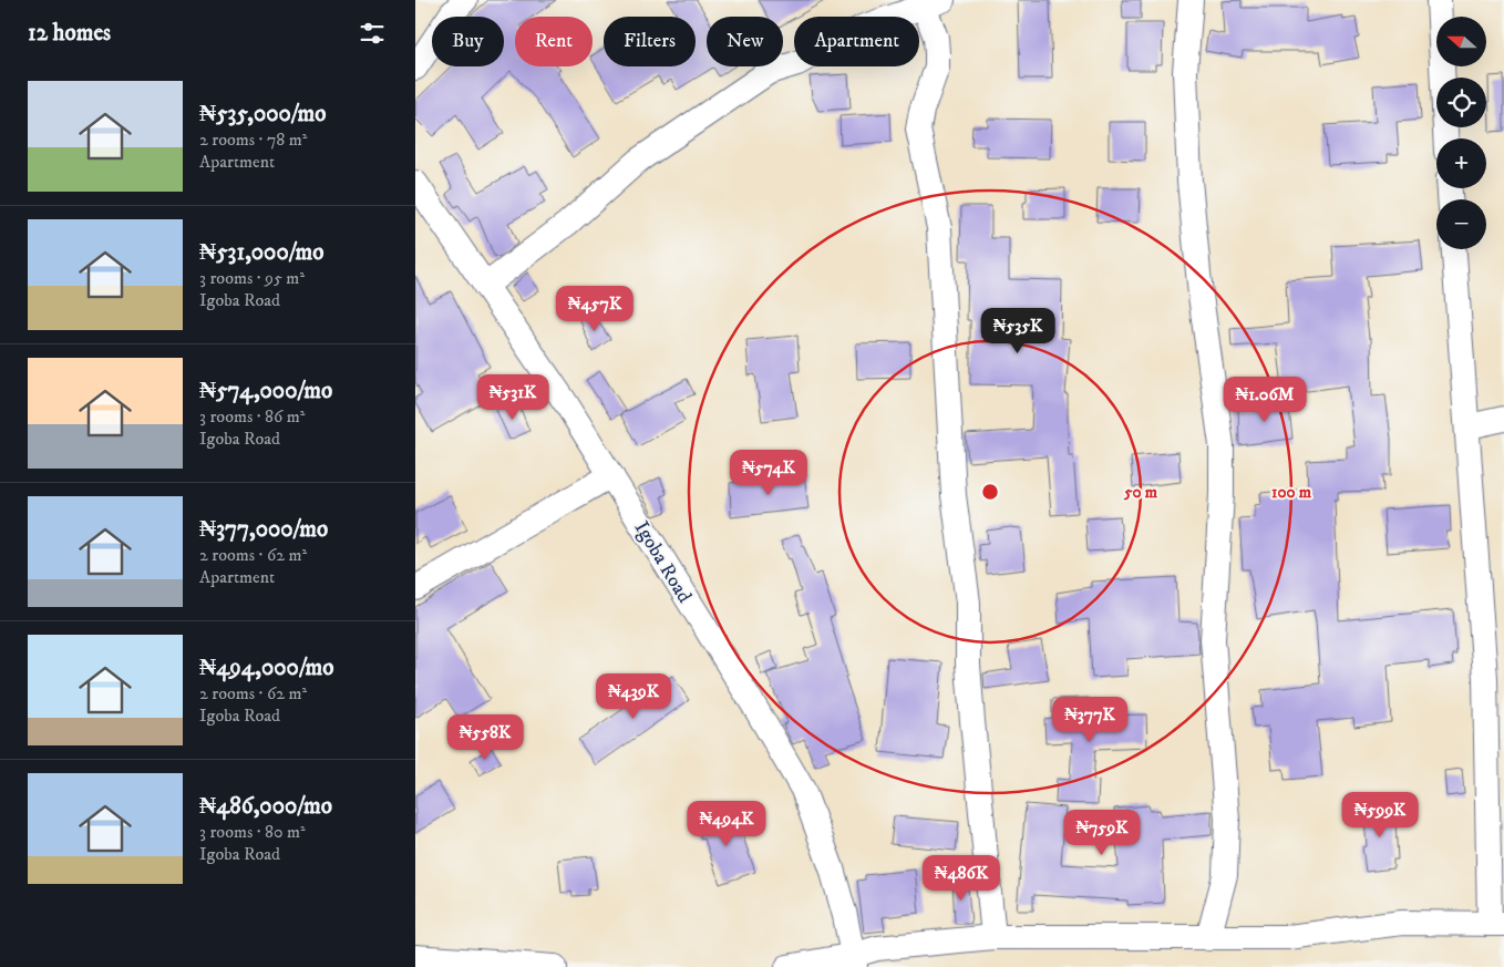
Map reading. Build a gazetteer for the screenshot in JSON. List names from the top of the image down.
{
  "streets": {
    "street": ["Igoba Road"]
  },
  "north": "left",
  "page": {
    "heading": "12 homes",
    "map_buttons": ["+", "−"],
    "chip": [
      "Buy",
      "Rent",
      "Filters",
      "New",
      "Apartment"
    ],
    "list": [
      {
        "name": "₦535,000/mo",
        "note": "2 rooms · 78 m² · Apartment"
      },
      {
        "name": "₦531,000/mo",
        "note": "3 rooms · 95 m² · Igoba Road"
      },
      {
        "name": "₦574,000/mo",
        "note": "3 rooms · 86 m² · Igoba Road"
      },
      {
        "name": "₦377,000/mo",
        "note": "2 rooms · 62 m² · Apartment"
      },
      {
        "name": "₦494,000/mo",
        "note": "2 rooms · 62 m² · Igoba Road"
      },
      {
        "name": "₦486,000/mo",
        "note": "3 rooms · 80 m² · Igoba Road"
      }
    ],
    "price": [
      "₦457K",
      "₦535K",
      "₦531K",
      "₦1.06M",
      "₦574K",
      "₦439K",
      "₦377K",
      "₦558K",
      "₦599K",
      "₦494K",
      "₦759K",
      "₦486K"
    ]
  },
  "rings": ["50 m", "100 m"]
}
